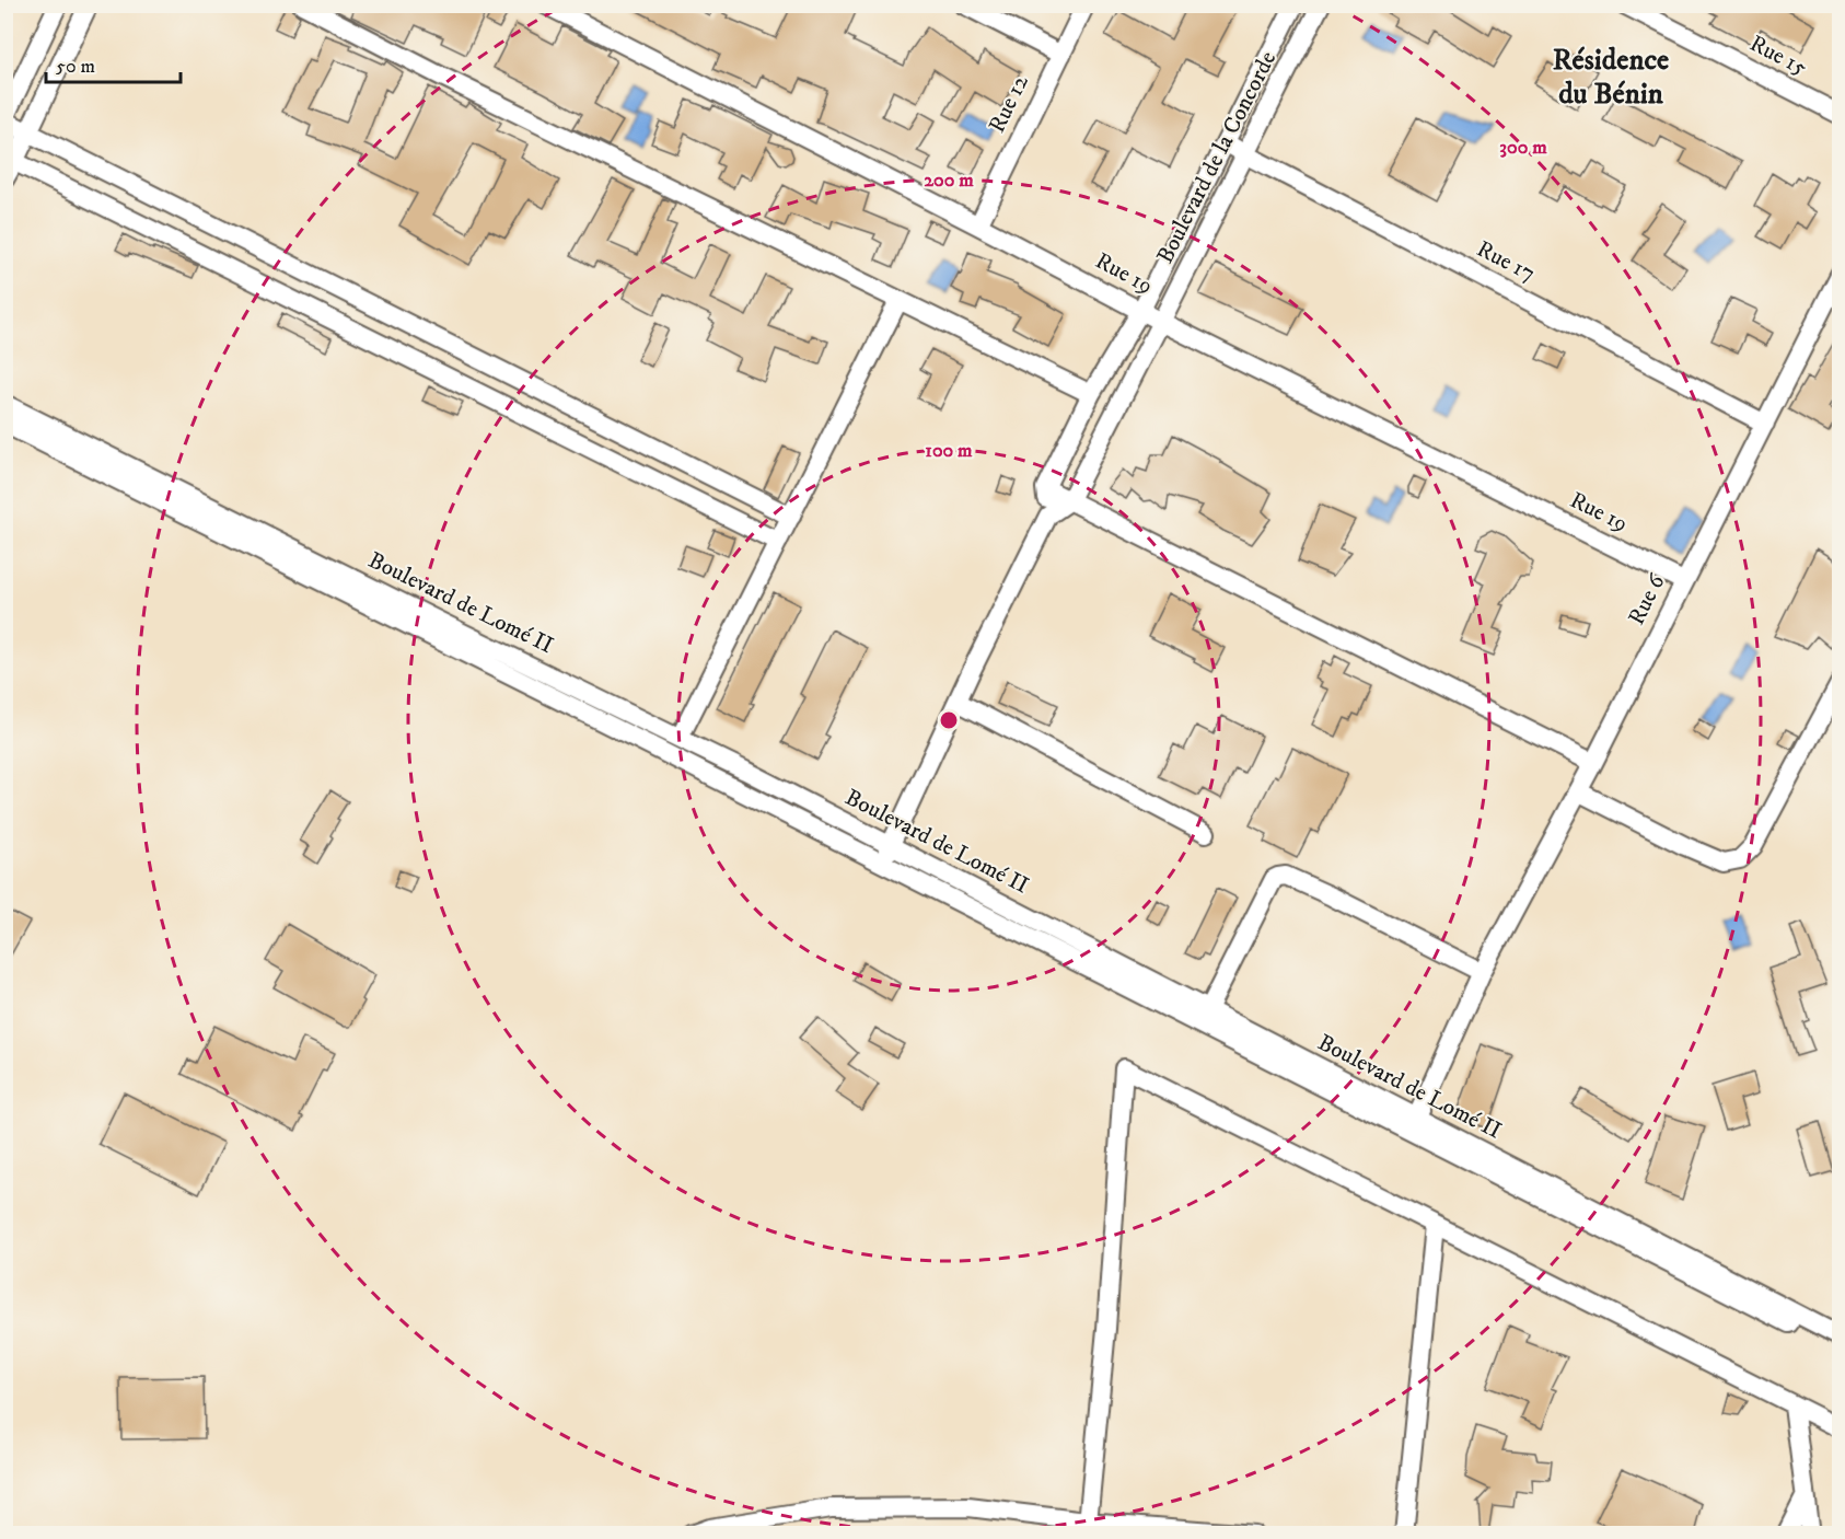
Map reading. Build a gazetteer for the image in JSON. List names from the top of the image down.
{
  "streets": {
    "street": [
      "Rue 15",
      "Rue 12",
      "Boulevard de la Concorde",
      "Rue 17",
      "Rue 19",
      "Rue 6",
      "Boulevard de Lomé II"
    ]
  },
  "crossings": [
    ["Rue 12", "Rue 19"],
    ["Boulevard de la Concorde", "Rue 17"],
    ["Boulevard de la Concorde", "Rue 19"],
    ["Rue 17", "Rue 6"],
    ["Rue 19", "Rue 6"],
    ["Rue 6", "Boulevard de Lomé II"]
  ],
  "districts": ["Résidence du Bénin"],
  "scale_bar": "50 m",
  "rings": ["300 m", "200 m", "100 m"]
}
